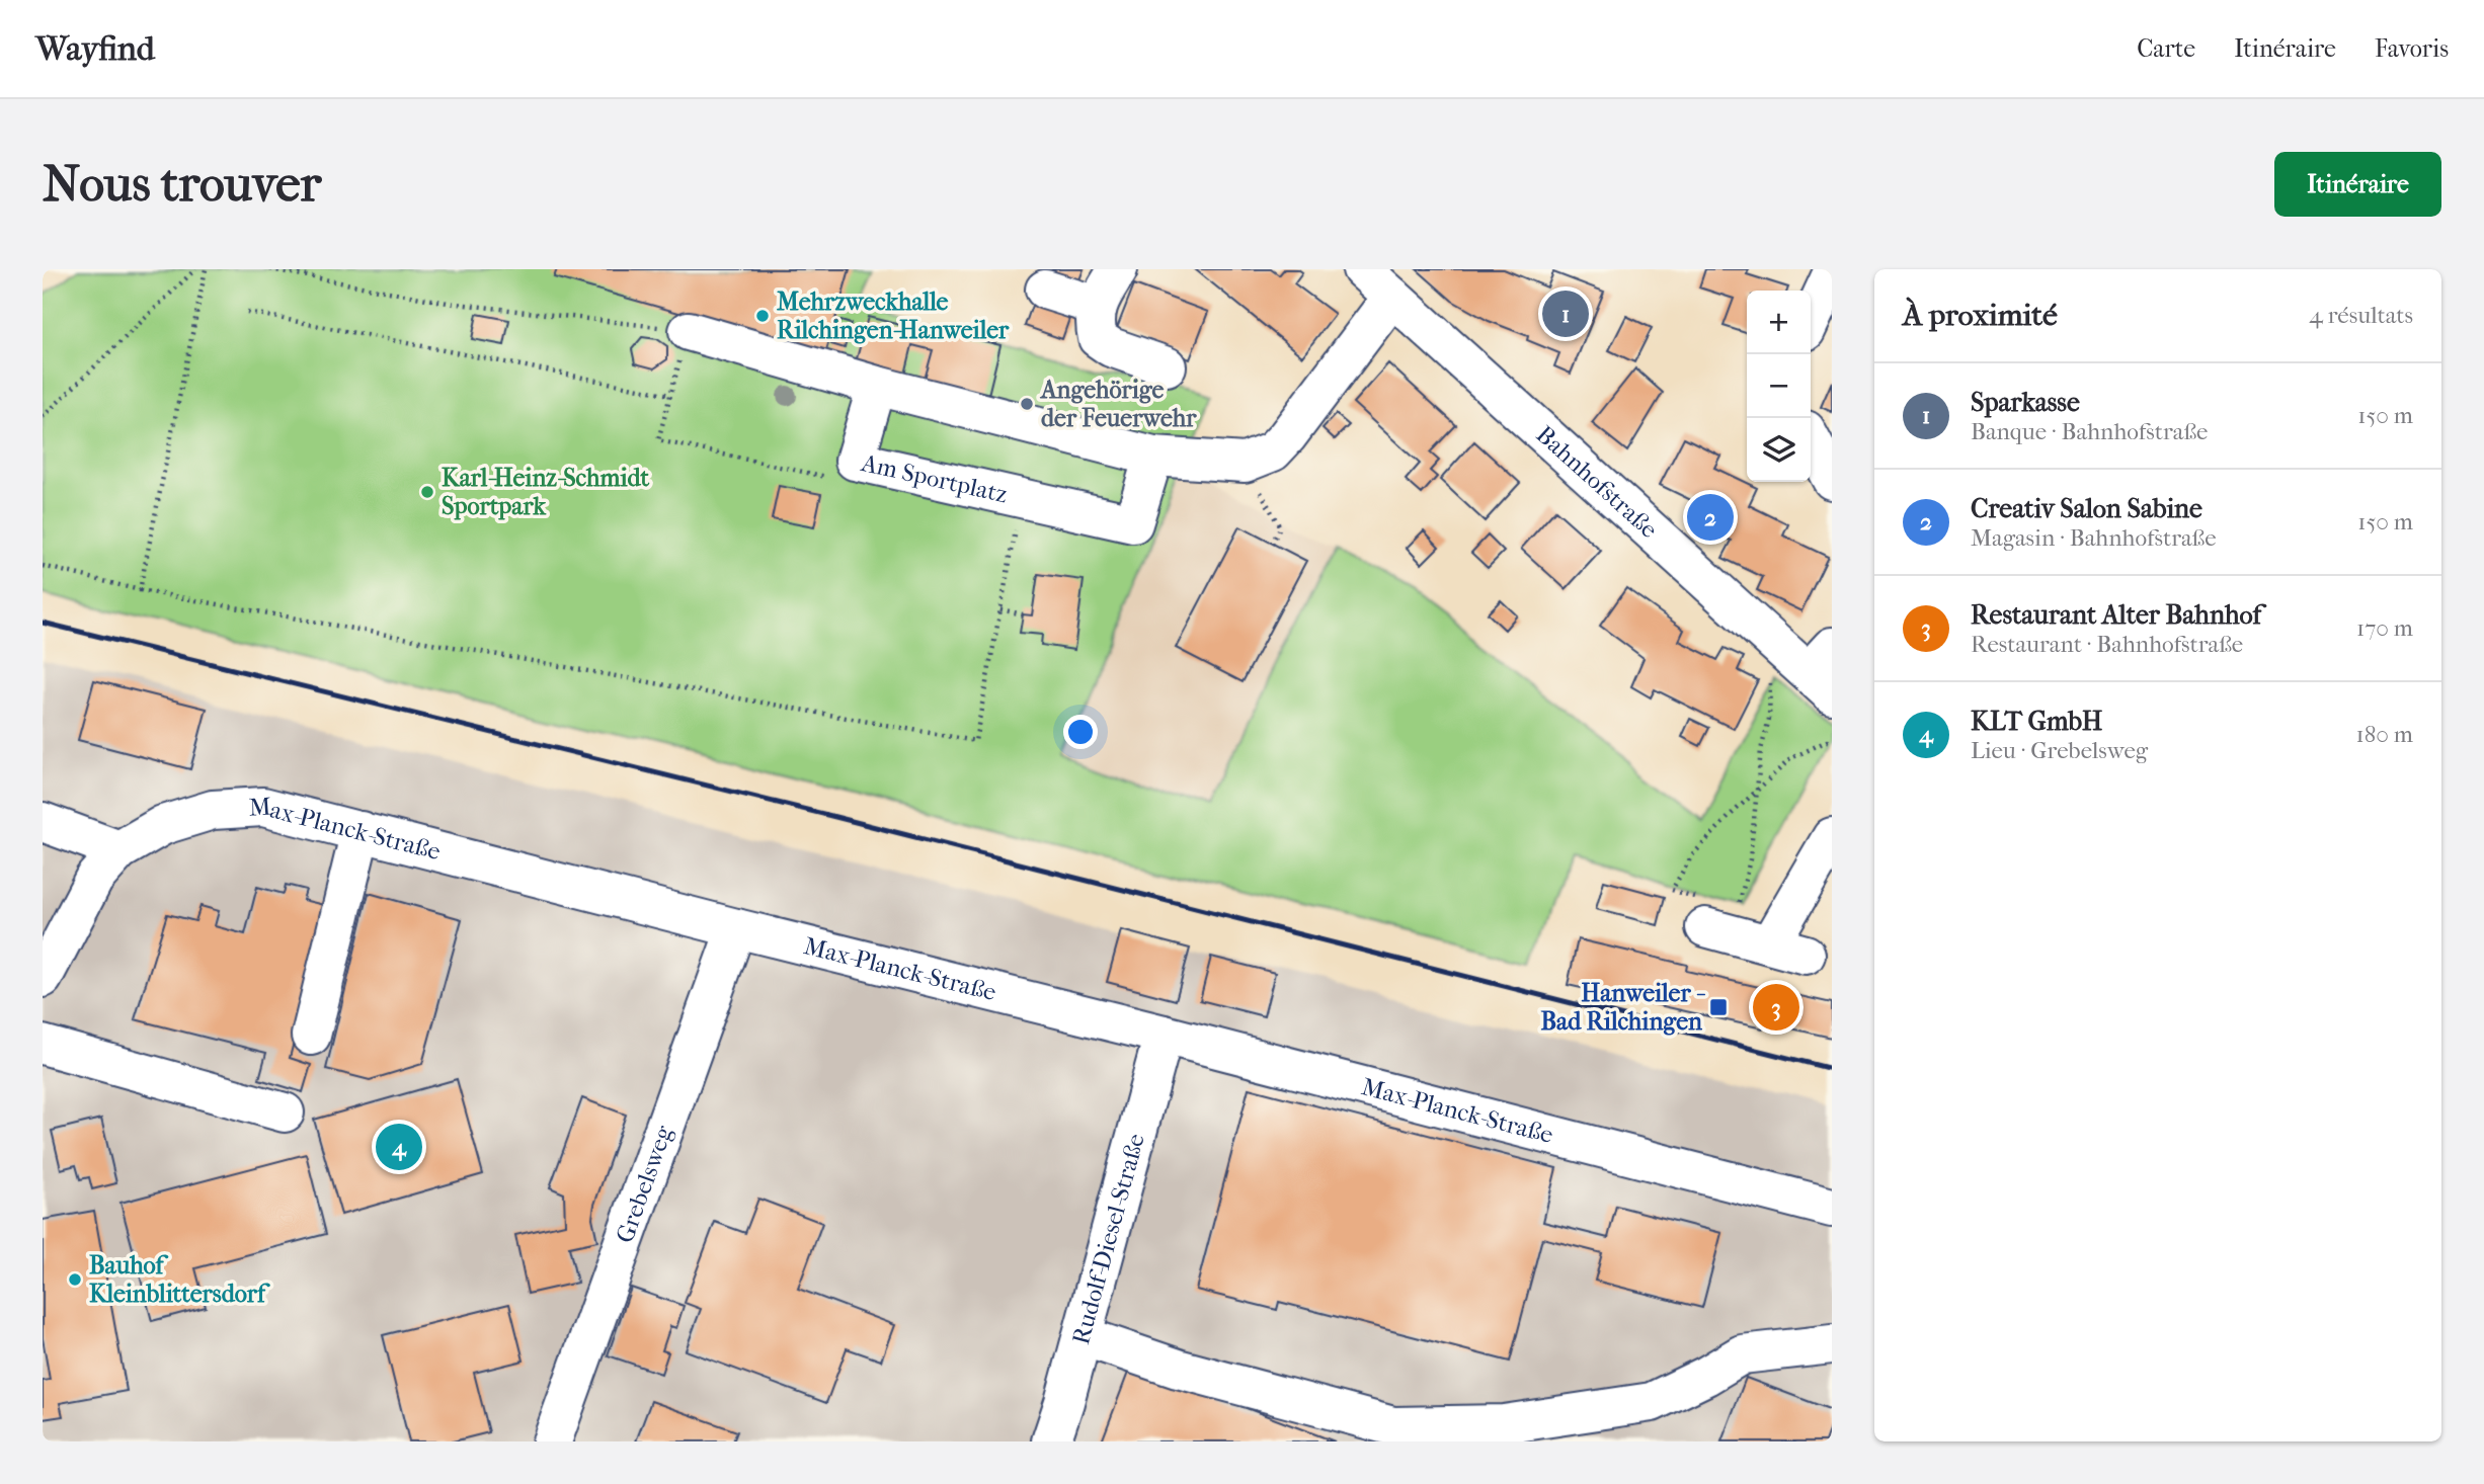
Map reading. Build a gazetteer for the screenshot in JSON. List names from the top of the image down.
{
  "streets": {
    "street": [
      "Am Sportplatz",
      "Bahnhofstraße",
      "Max-Planck-Straße",
      "Grebelsweg",
      "Rudolf-Diesel-Straße"
    ]
  },
  "crossings": [
    ["Max-Planck-Straße", "Grebelsweg"],
    ["Max-Planck-Straße", "Rudolf-Diesel-Straße"]
  ],
  "places": {
    "other": [
      "Mehrzweckhalle Rilchingen-Hanweiler",
      "Angehörige der Feuerwehr",
      "Karl-Heinz-Schmidt Sportpark",
      "Bauhof Kleinblittersdorf"
    ],
    "transit": ["Hanweiler - Bad Rilchingen"]
  },
  "page": {
    "header": "Wayfind",
    "nav": ["Carte", "Itinéraire", "Favoris"],
    "buttons": "Itinéraire",
    "title": "Nous trouver",
    "heading": ["À proximité", "4 résultats"],
    "pins": [
      "1",
      "2",
      "3",
      "4"
    ],
    "map_buttons": ["+", "−"],
    "list": [
      {
        "mark": "1",
        "name": "Sparkasse",
        "note": "Banque · Bahnhofstraße",
        "value": "150 m"
      },
      {
        "mark": "2",
        "name": "Creativ Salon Sabine",
        "note": "Magasin · Bahnhofstraße",
        "value": "150 m"
      },
      {
        "mark": "3",
        "name": "Restaurant Alter Bahnhof",
        "note": "Restaurant · Bahnhofstraße",
        "value": "170 m"
      },
      {
        "mark": "4",
        "name": "KLT GmbH",
        "note": "Lieu · Grebelsweg",
        "value": "180 m"
      }
    ]
  }
}
